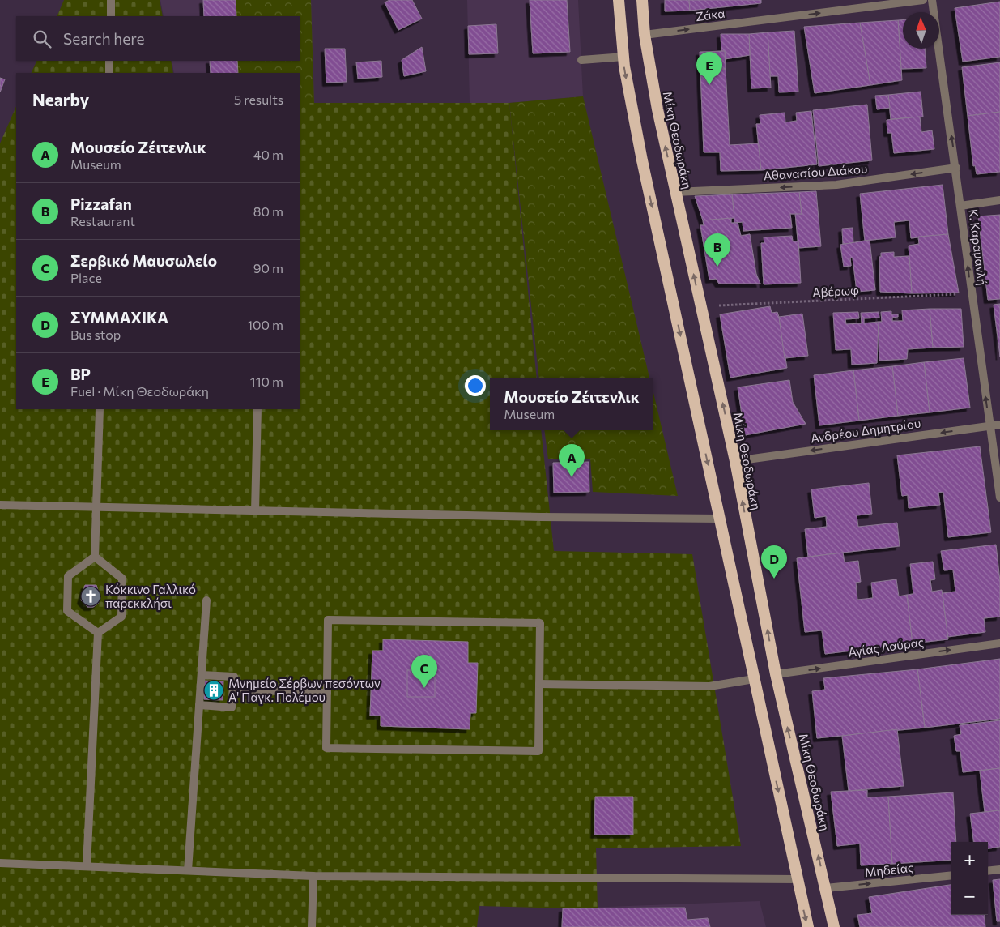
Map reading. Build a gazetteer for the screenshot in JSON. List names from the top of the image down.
{
  "streets": {
    "highway": ["Μίκη Θεοδωράκη"],
    "street": [
      "Ζάκα",
      "Αθανασίου Διάκου",
      "Κ. Καραμανλή",
      "Ανδρέου Δημητρίου",
      "Αγίας Λαύρας",
      "Μηδείας"
    ],
    "path": ["Αβέρωφ"]
  },
  "crossings": [
    ["Ζάκα", "Μίκη Θεοδωράκη"],
    ["Μίκη Θεοδωράκη", "Αθανασίου Διάκου"],
    ["Μίκη Θεοδωράκη", "Αβέρωφ"],
    ["Μίκη Θεοδωράκη", "Ανδρέου Δημητρίου"],
    ["Μίκη Θεοδωράκη", "Αγίας Λαύρας"],
    ["Μίκη Θεοδωράκη", "Μηδείας"],
    ["Αθανασίου Διάκου", "Κ. Καραμανλή"],
    ["Κ. Καραμανλή", "Αβέρωφ"],
    ["Κ. Καραμανλή", "Ανδρέου Δημητρίου"]
  ],
  "one_way": [
    "Ζάκα",
    "Αθανασίου Διάκου",
    "Κ. Καραμανλή",
    "Ανδρέου Δημητρίου",
    "Αγίας Λαύρας",
    "Μηδείας"
  ],
  "places": {
    "church": ["Κόκκινο Γαλλικό παρεκκλήσι"],
    "building": ["Μνημείο Σέρβων πεσόντων Α' Παγκ. Πολέμου"]
  },
  "north": "top",
  "page": {
    "search": "Search here",
    "pins": [
      "E",
      "B",
      "A",
      "D",
      "C"
    ],
    "heading": ["Nearby", "5 results"],
    "list": [
      {
        "mark": "A",
        "name": "Μουσείο Ζέιτενλικ",
        "note": "Museum",
        "value": "40 m"
      },
      {
        "mark": "B",
        "name": "Pizzafan",
        "note": "Restaurant",
        "value": "80 m"
      },
      {
        "mark": "C",
        "name": "Σερβικό Μαυσωλείο",
        "note": "Place",
        "value": "90 m"
      },
      {
        "mark": "D",
        "name": "ΣΥΜΜΑΧΙΚΑ",
        "note": "Bus stop",
        "value": "100 m"
      },
      {
        "mark": "E",
        "name": "BP",
        "note": "Fuel · Μίκη Θεοδωράκη",
        "value": "110 m"
      }
    ],
    "popup": ["Μουσείο Ζέιτενλικ", "Museum"],
    "map_buttons": ["+", "−"]
  }
}
